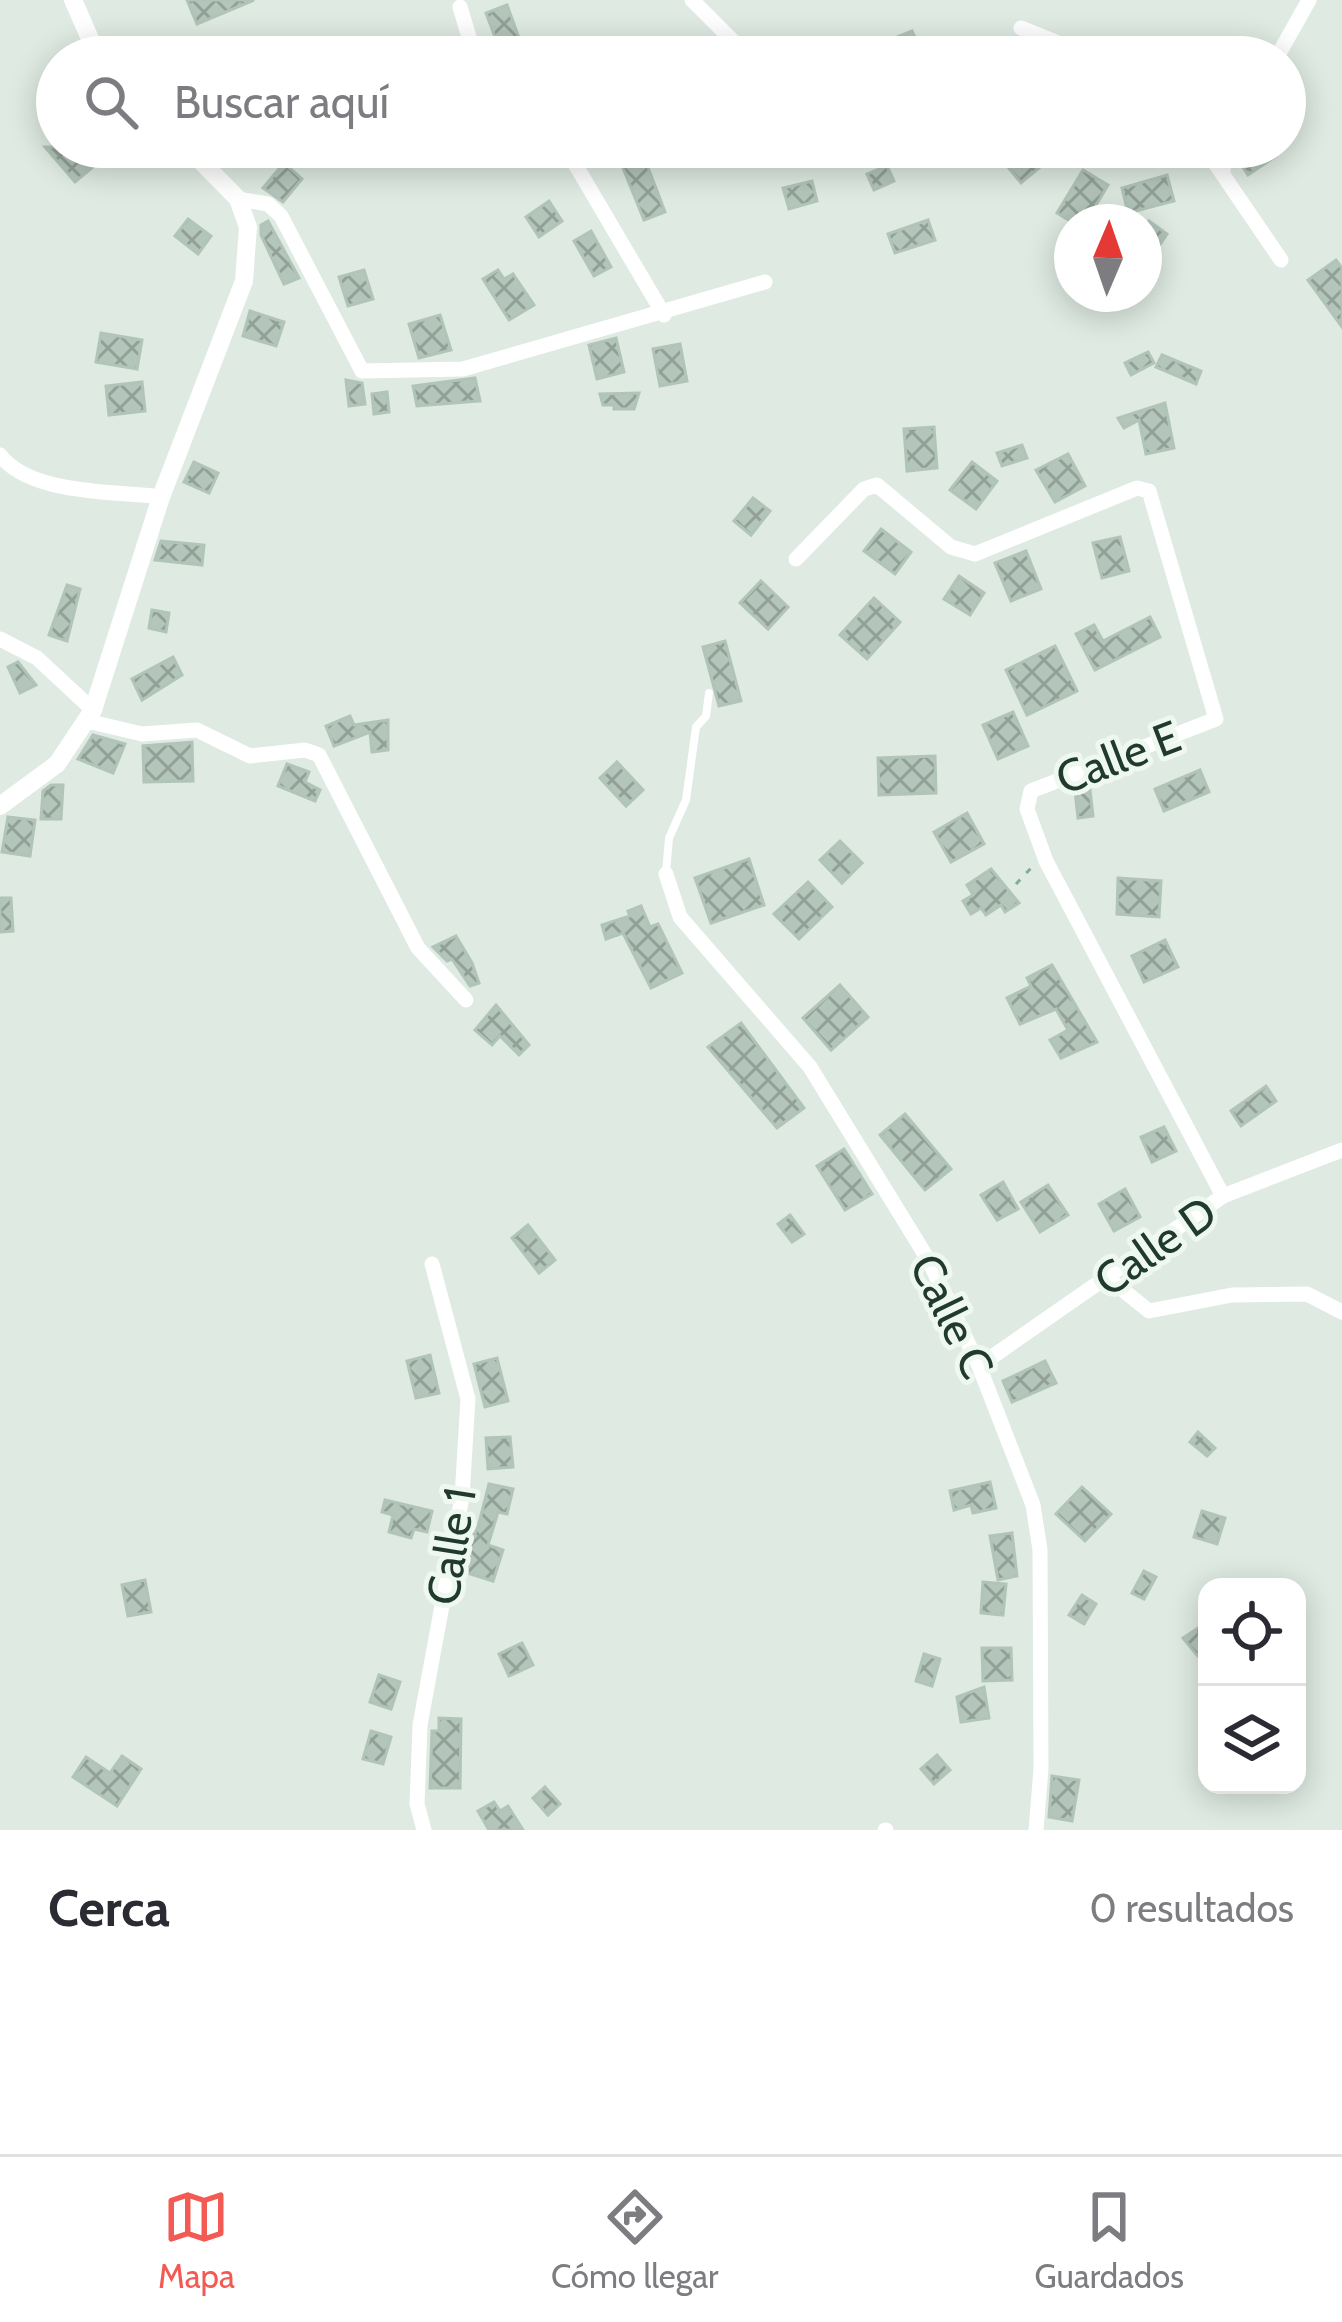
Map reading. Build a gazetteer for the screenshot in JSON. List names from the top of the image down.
{
  "streets": {
    "street": [
      "Calle E",
      "Calle D",
      "Calle C",
      "Calle 1"
    ]
  },
  "crossings": [
    ["Calle E", "Calle D"],
    ["Calle D", "Calle C"]
  ],
  "north": "top",
  "page": {
    "search": "Buscar aquí",
    "heading": ["Cerca", "0 resultados"],
    "nav": ["Mapa", "Cómo llegar", "Guardados"]
  }
}
